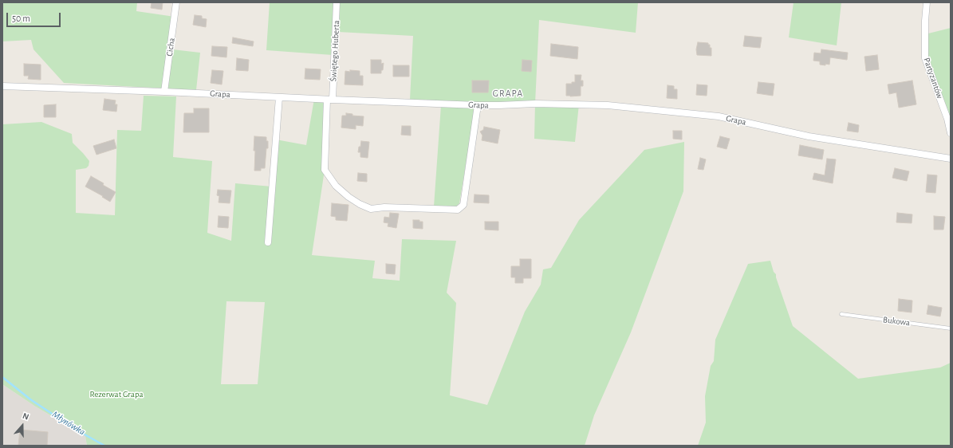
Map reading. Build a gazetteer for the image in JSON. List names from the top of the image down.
{
  "streets": {
    "street": [
      "Cicha",
      "Świętego Huberta",
      "Partyzantów",
      "Grapa"
    ],
    "lane": ["Bukowa"]
  },
  "crossings": [
    ["Cicha", "Grapa"],
    ["Świętego Huberta", "Grapa"]
  ],
  "districts": ["GRAPA"],
  "water": ["Młynówka"],
  "parks": ["Rezerwat Grapa"],
  "scale_bar": "50 m",
  "north": "top"
}
